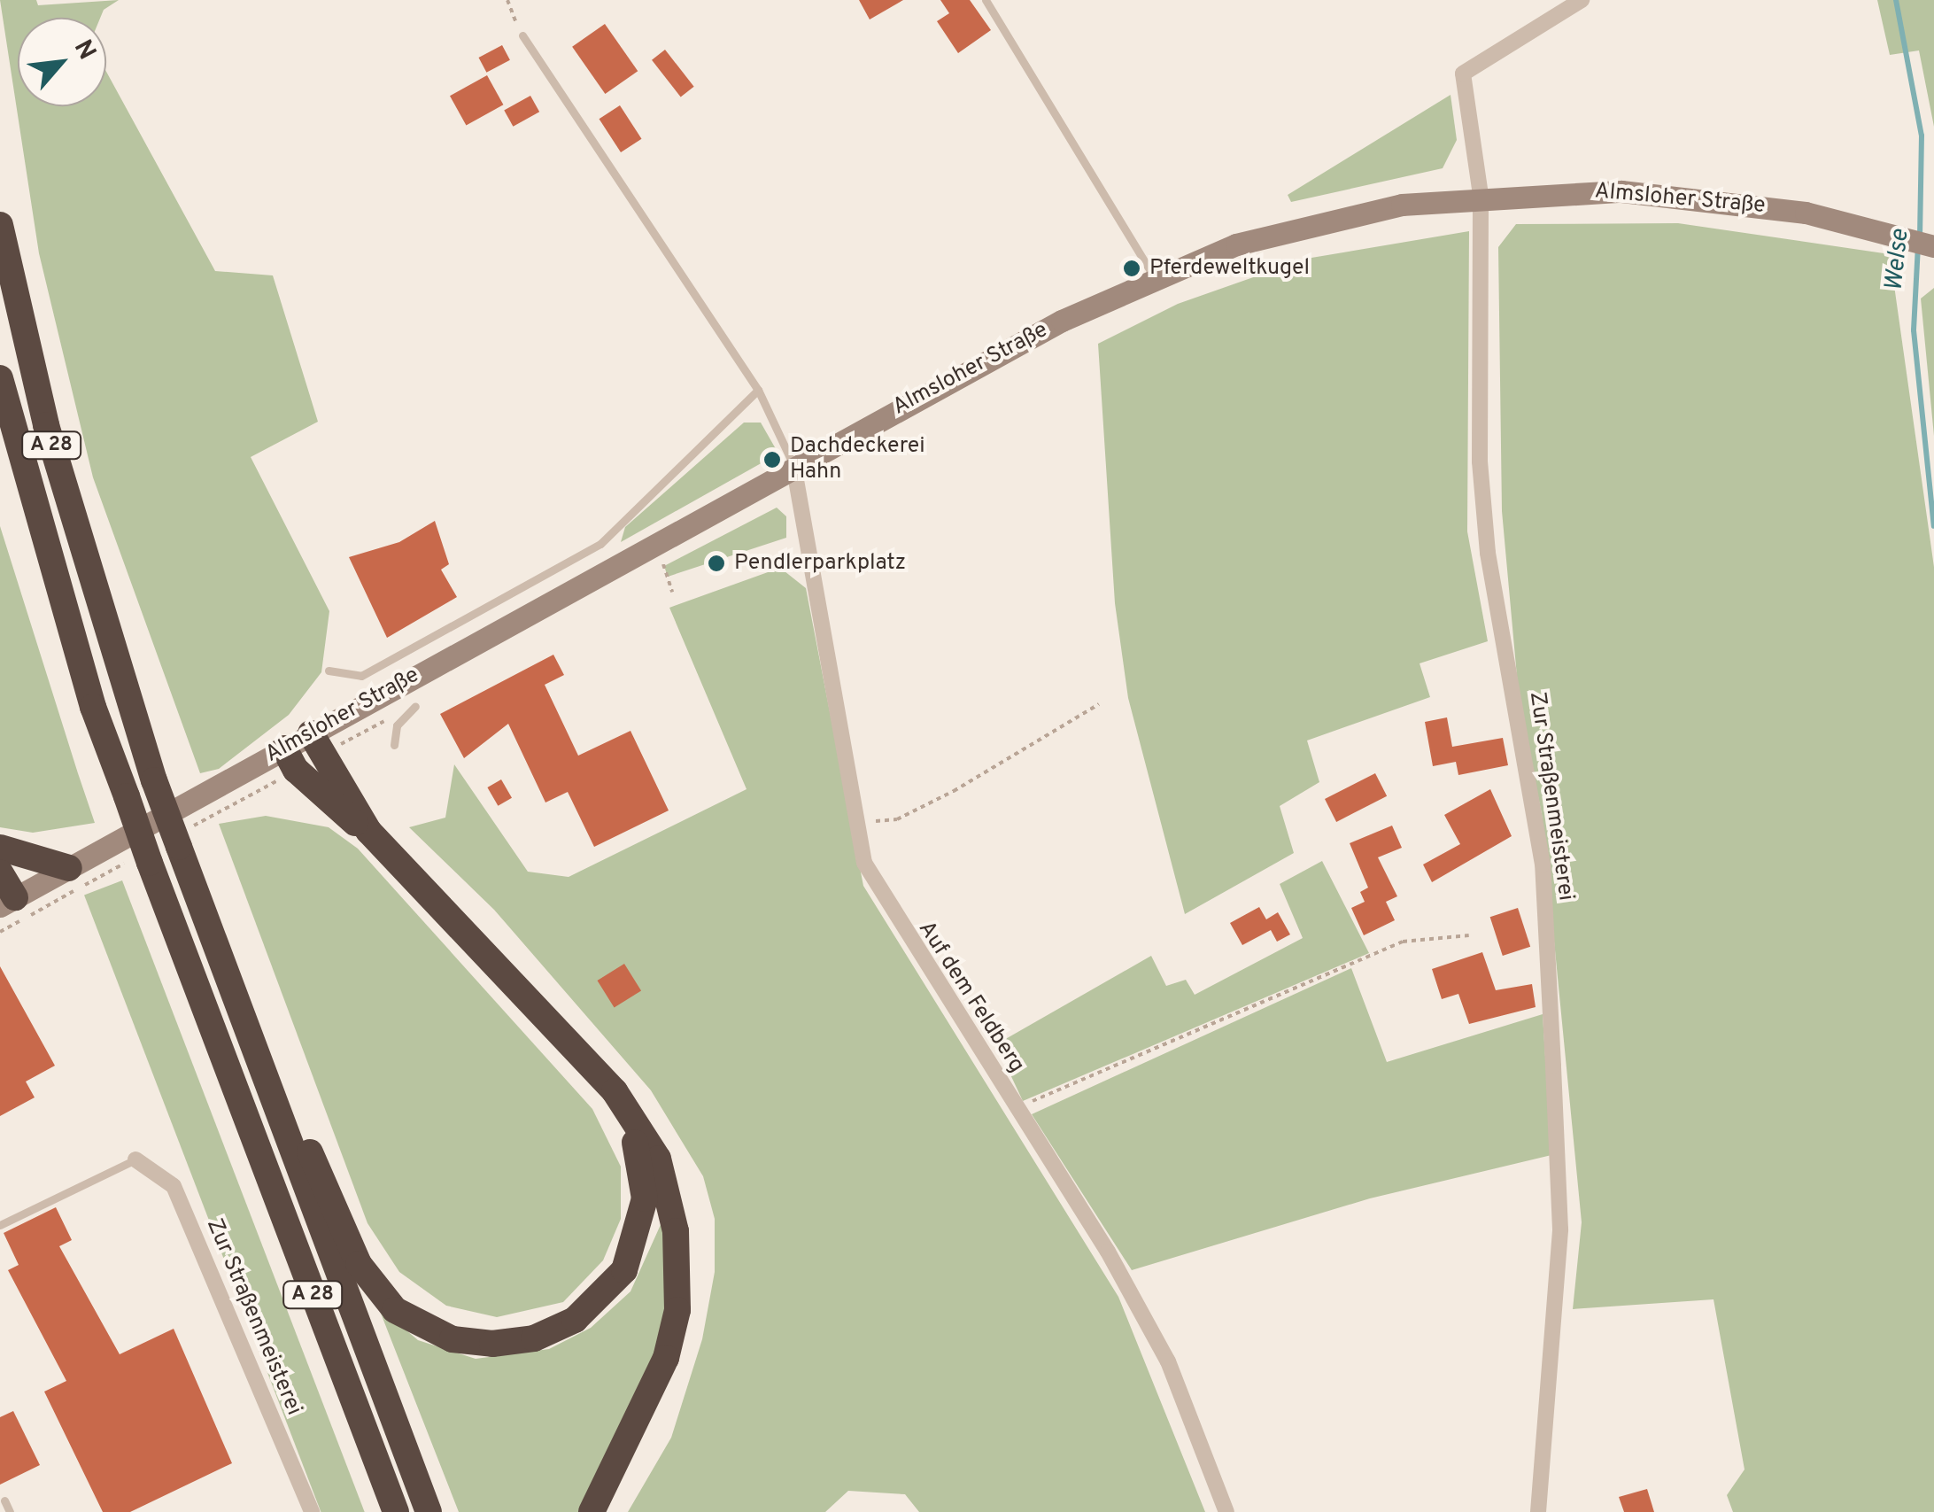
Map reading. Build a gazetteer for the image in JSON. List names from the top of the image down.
{
  "streets": {
    "highway": ["A 28"],
    "street": ["Almsloher Straße", "Zur Straßenmeisterei", "Auf dem Feldberg"]
  },
  "crossings": [
    ["Almsloher Straße", "Zur Straßenmeisterei"],
    ["Almsloher Straße", "Auf dem Feldberg"]
  ],
  "water": ["Welse"],
  "places": ["Pferdeweltkugel", "Dachdeckerei Hahn", "Pendlerparkplatz"],
  "north": "top right"
}
